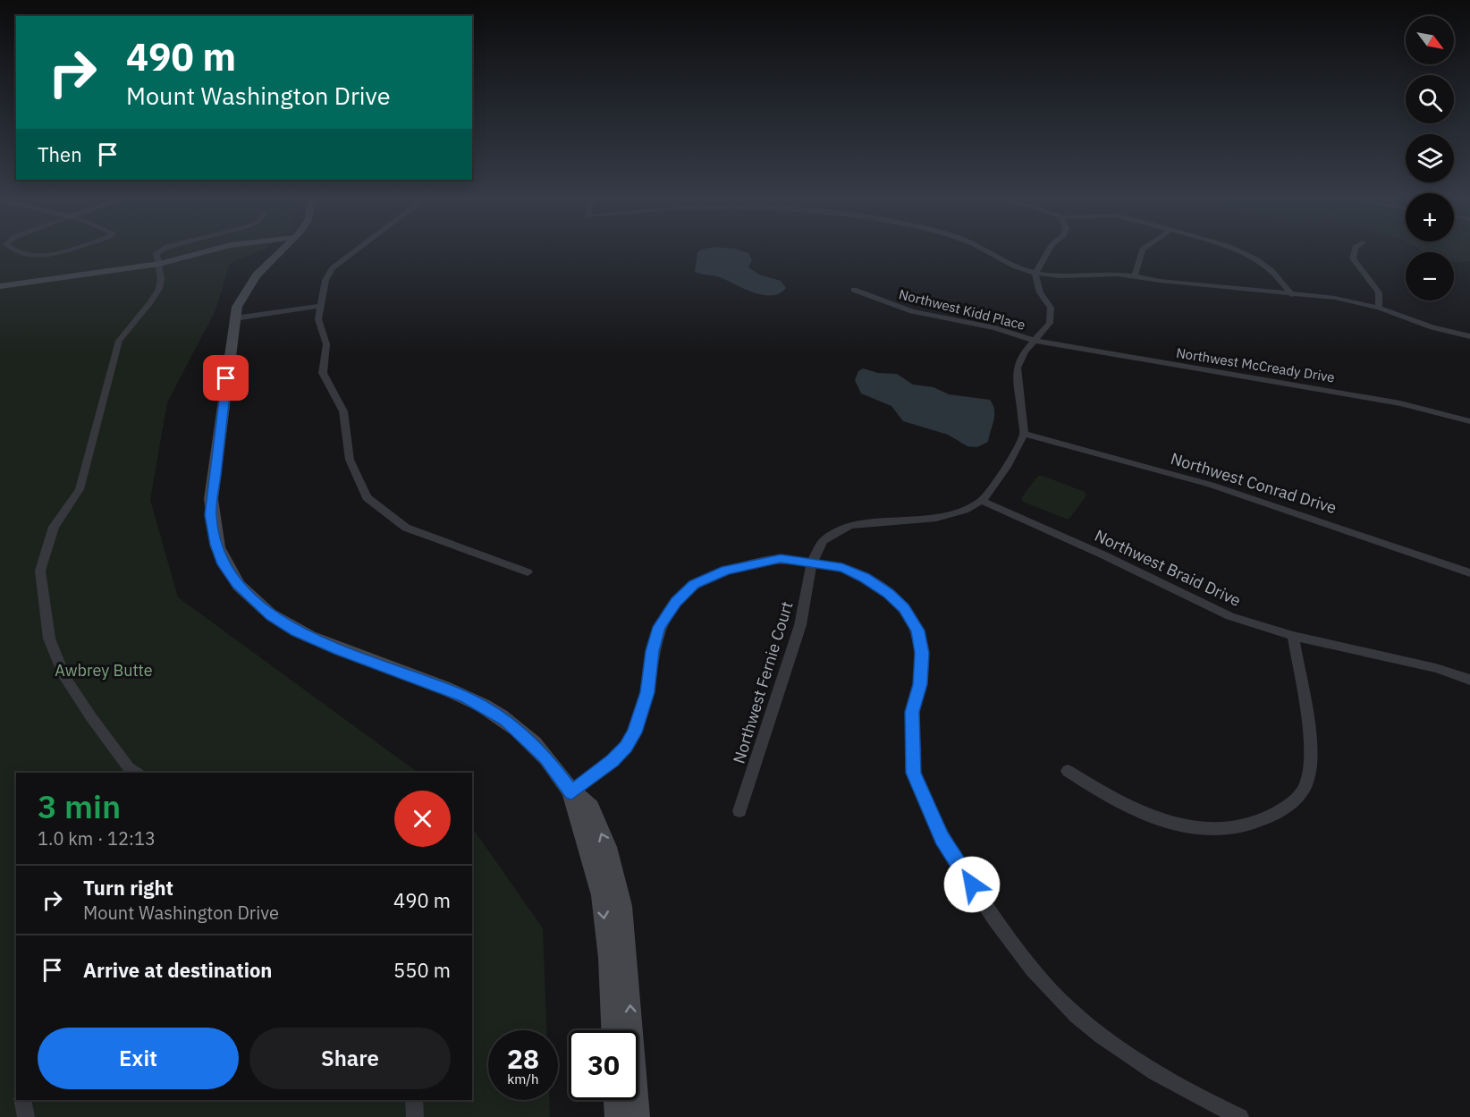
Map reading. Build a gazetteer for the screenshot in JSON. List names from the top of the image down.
{
  "streets": {
    "street": [
      "Northwest Kidd Place",
      "Northwest McCready Drive",
      "Northwest Conrad Drive",
      "Northwest Braid Drive",
      "Northwest Fernie Court"
    ]
  },
  "crossings": [
    ["Northwest Kidd Place", "Northwest McCready Drive"],
    ["Northwest Braid Drive", "Northwest Fernie Court"]
  ],
  "parks": ["Awbrey Butte"],
  "north": "bottom right",
  "page": {
    "map_buttons": ["+", "−"],
    "turn": ["490 m", "Mount Washington Drive"],
    "then": "Then",
    "heading": ["3 min", "1.0 km · 12:13"],
    "list": [
      {
        "name": "Turn right",
        "note": "Mount Washington Drive",
        "value": "490 m"
      },
      {
        "name": "Arrive at destination",
        "value": "550 m"
      }
    ],
    "buttons": ["Exit", "Share"],
    "speed": "28 km/h",
    "limit": "30"
  }
}
